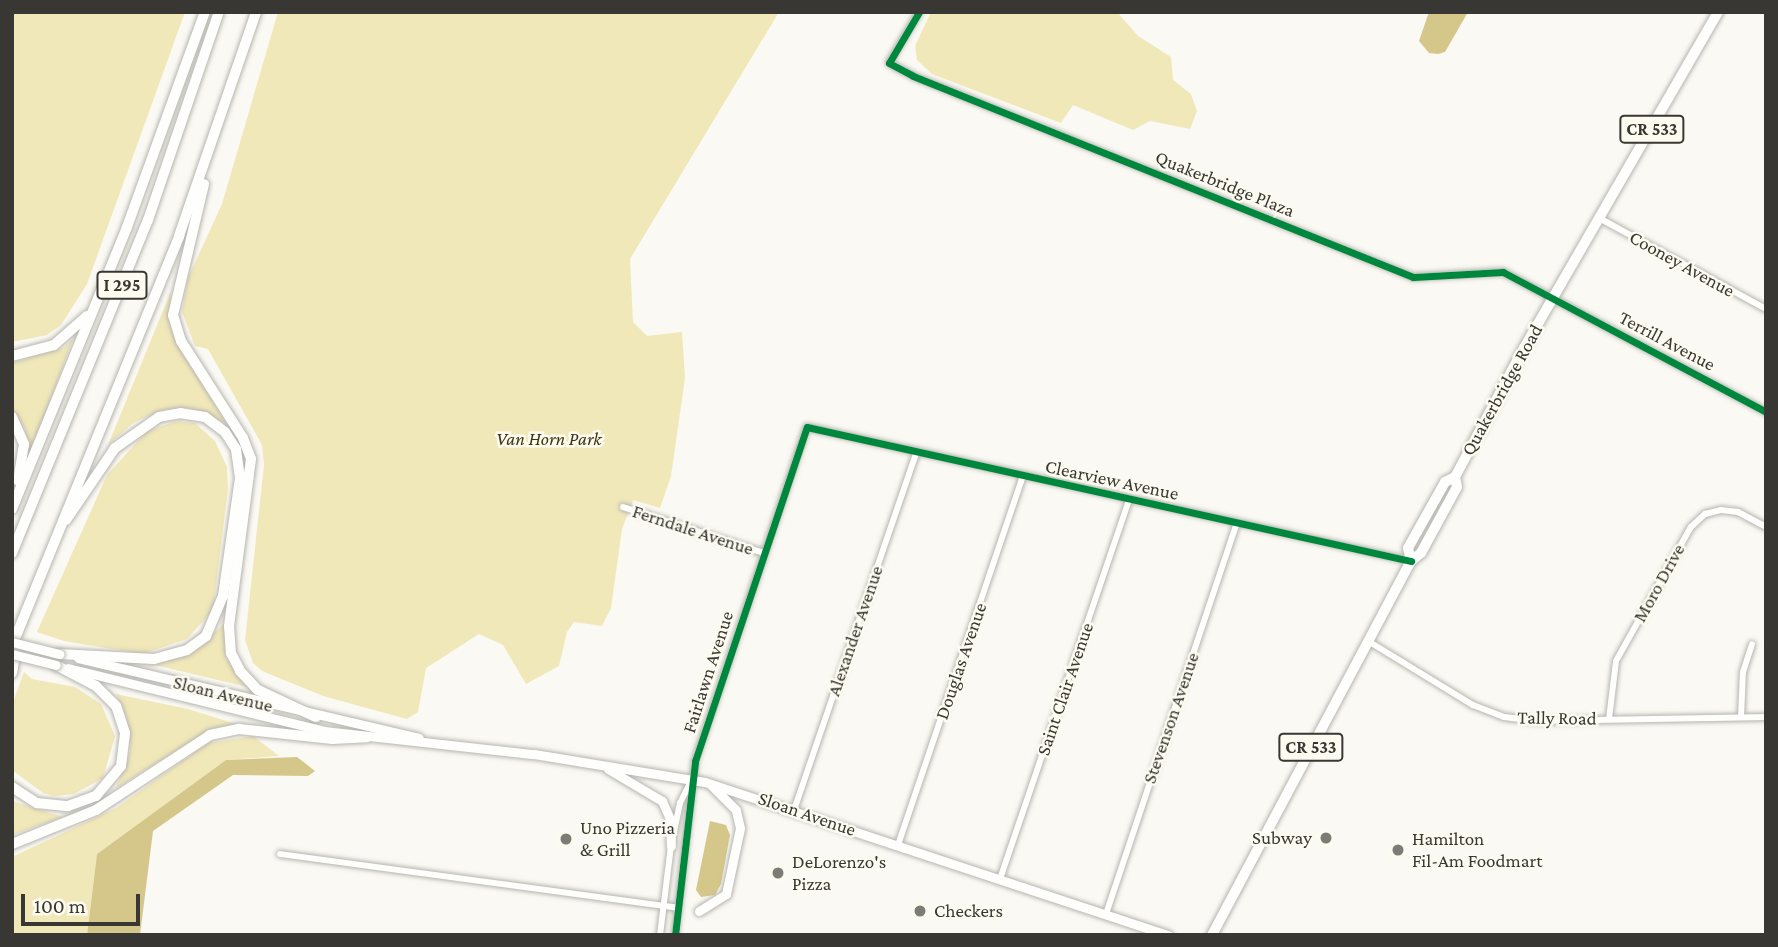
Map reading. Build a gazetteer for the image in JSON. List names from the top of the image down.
{
  "streets": {
    "highway": ["I 295"],
    "main road": ["CR 533", "Quakerbridge Road", "Sloan Avenue"],
    "street": [
      "Quakerbridge Plaza",
      "Cooney Avenue",
      "Terrill Avenue",
      "Clearview Avenue",
      "Ferndale Avenue",
      "Moro Drive",
      "Alexander Avenue",
      "Douglas Avenue",
      "Fairlawn Avenue",
      "Saint Clair Avenue",
      "Stevenson Avenue",
      "Tally Road"
    ]
  },
  "crossings": [
    ["Quakerbridge Plaza", "Terrill Avenue"],
    ["Quakerbridge Plaza", "Quakerbridge Road"],
    ["Cooney Avenue", "Quakerbridge Road"],
    ["I 295", "Sloan Avenue"],
    ["Terrill Avenue", "Quakerbridge Road"],
    ["Quakerbridge Road", "Clearview Avenue"],
    ["Quakerbridge Road", "Tally Road"],
    ["Clearview Avenue", "Alexander Avenue"],
    ["Clearview Avenue", "Douglas Avenue"],
    ["Clearview Avenue", "Fairlawn Avenue"],
    ["Clearview Avenue", "Saint Clair Avenue"],
    ["Clearview Avenue", "Stevenson Avenue"],
    ["Ferndale Avenue", "Fairlawn Avenue"],
    ["Moro Drive", "Tally Road"],
    ["Alexander Avenue", "Sloan Avenue"],
    ["Douglas Avenue", "Sloan Avenue"],
    ["Fairlawn Avenue", "Sloan Avenue"],
    ["Saint Clair Avenue", "Sloan Avenue"],
    ["Sloan Avenue", "Stevenson Avenue"]
  ],
  "parks": ["Van Horn Park"],
  "places": [
    "Subway",
    "Uno Pizzeria & Grill",
    "Hamilton Fil-Am Foodmart",
    "DeLorenzo's Pizza",
    "Checkers"
  ],
  "scale_bar": "100 m"
}
